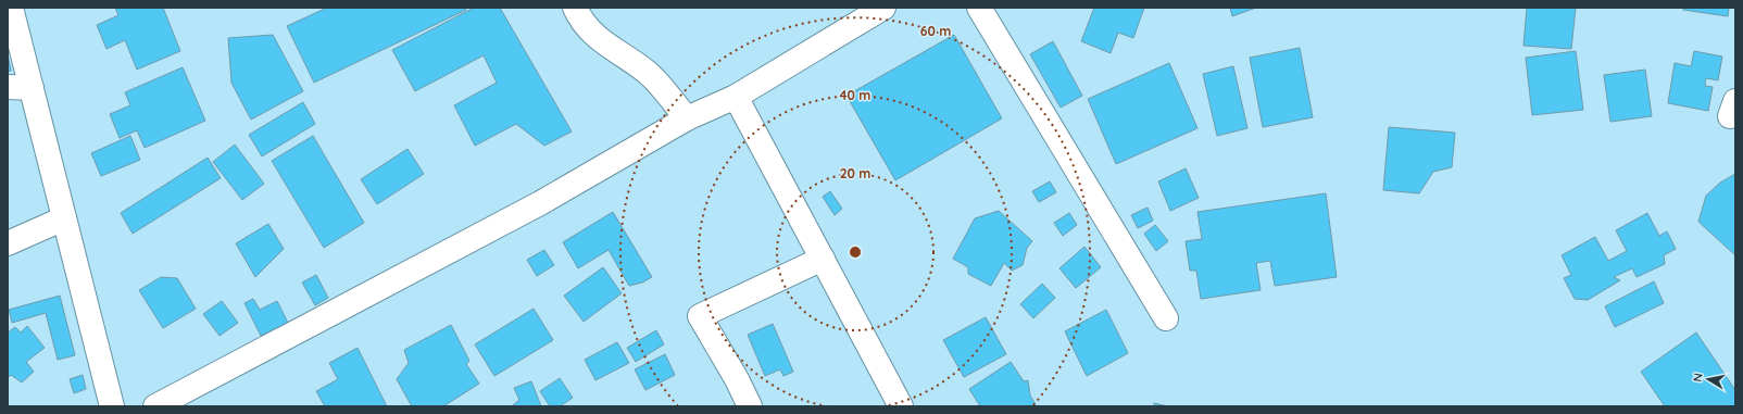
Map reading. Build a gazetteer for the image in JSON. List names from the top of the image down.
{
  "north": "left",
  "rings": ["60 m", "40 m", "20 m"]
}
